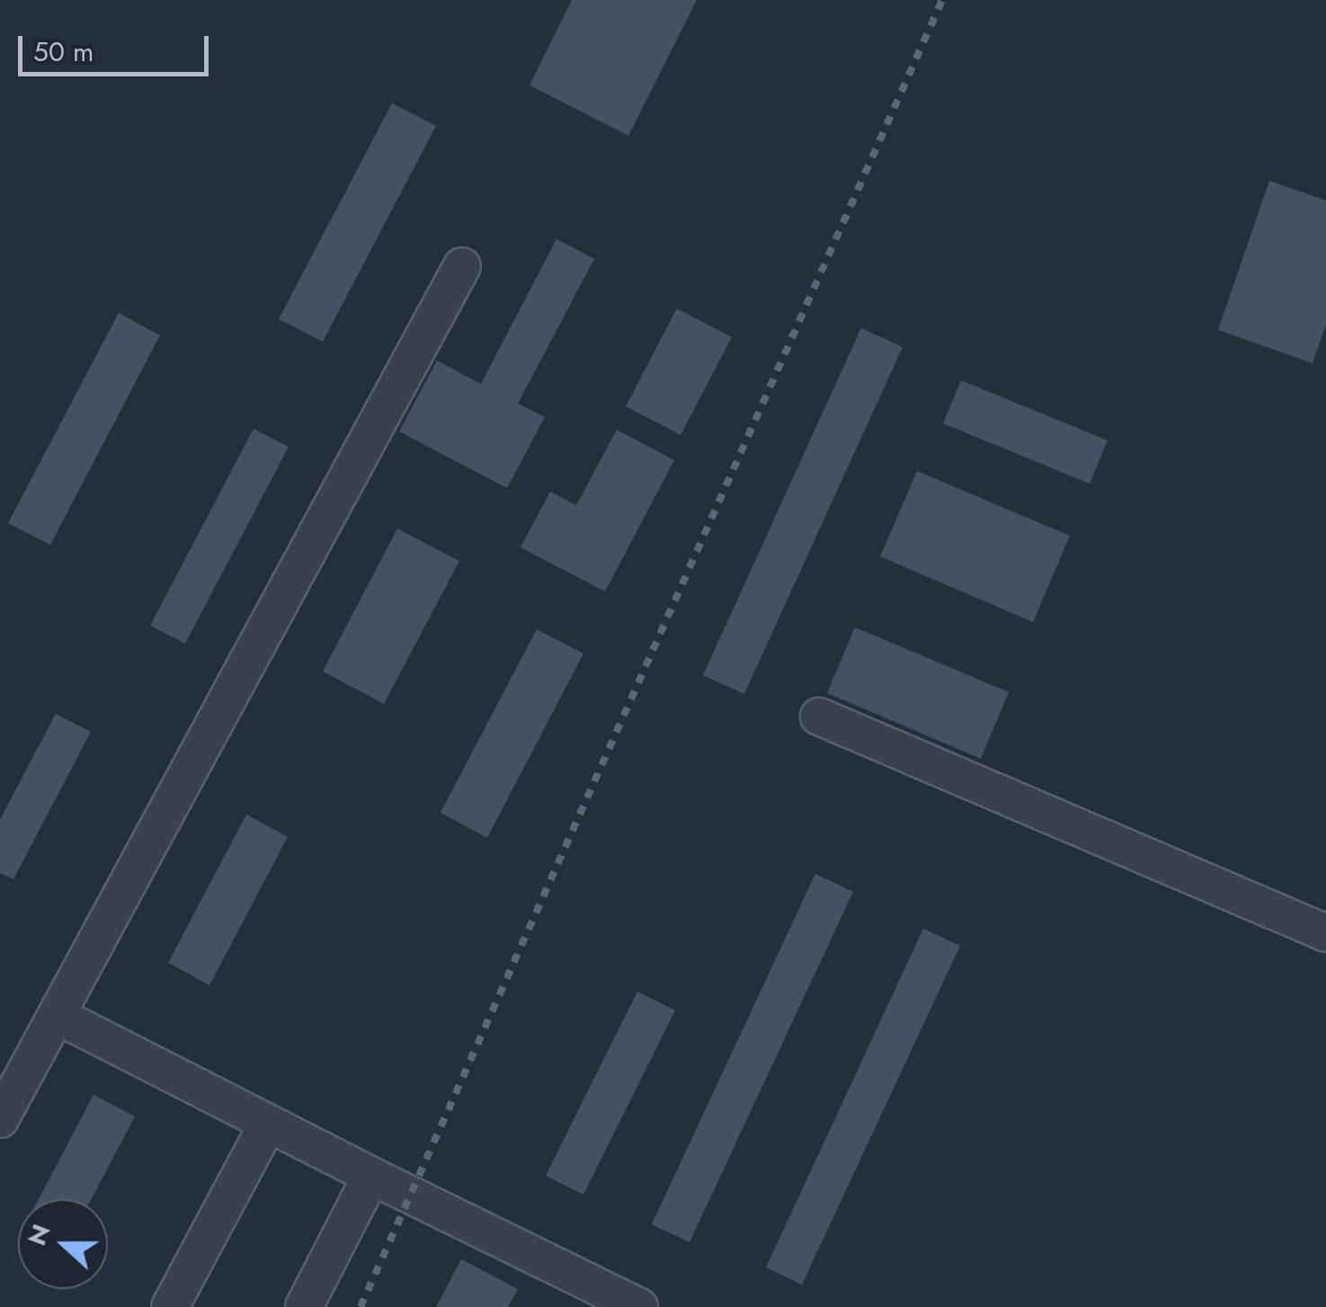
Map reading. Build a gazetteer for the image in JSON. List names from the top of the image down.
{
  "scale_bar": "50 m",
  "north": "left"
}
